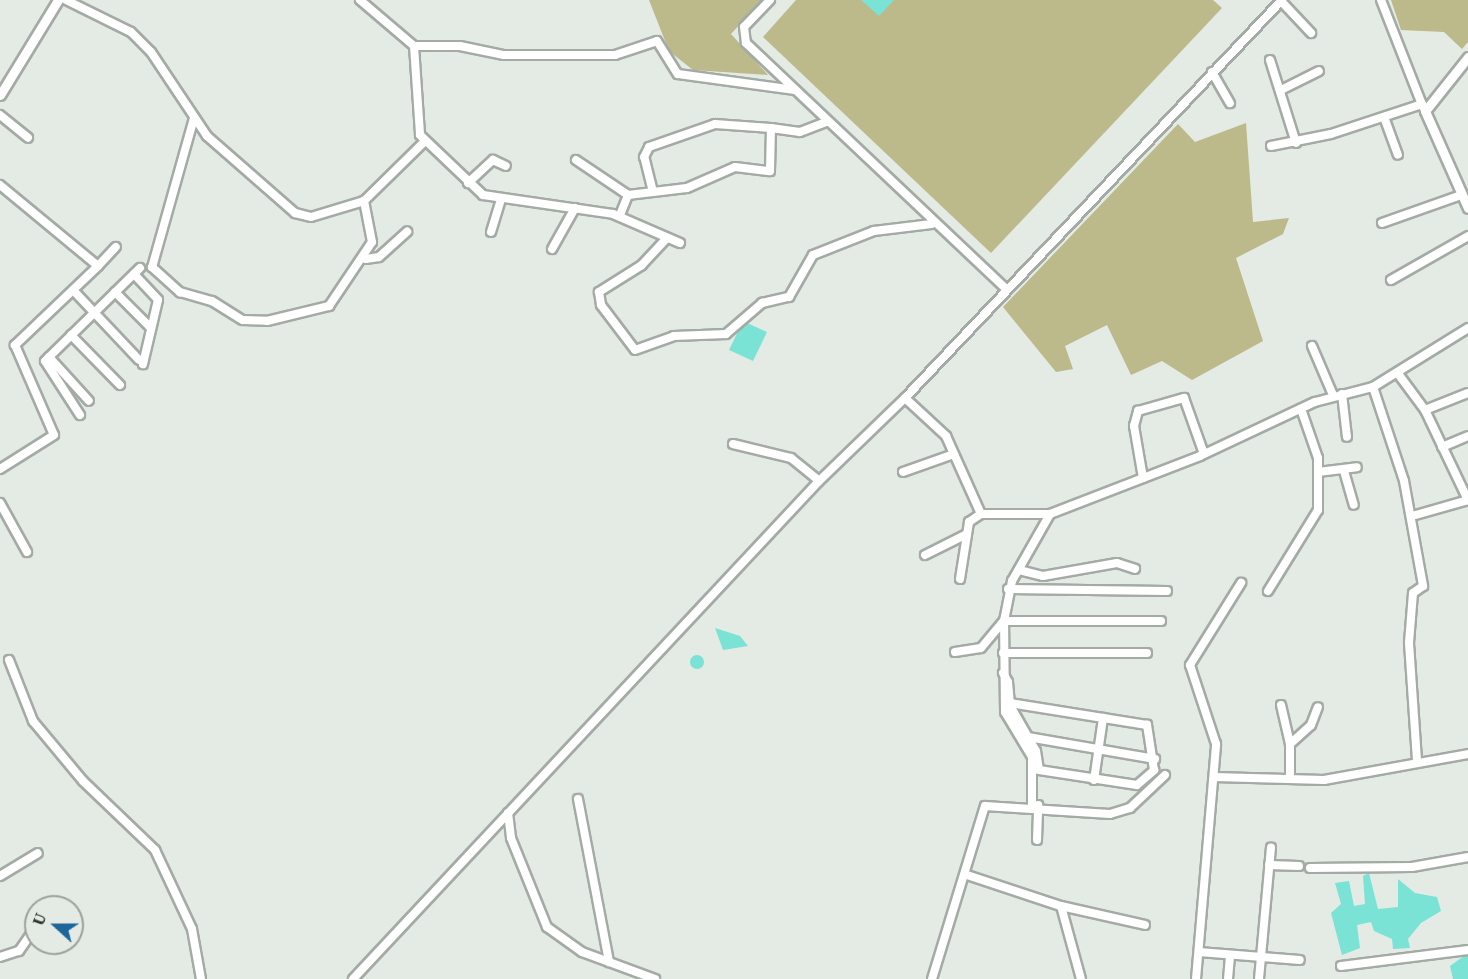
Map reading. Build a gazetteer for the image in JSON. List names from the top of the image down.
{
  "north": "left"
}
